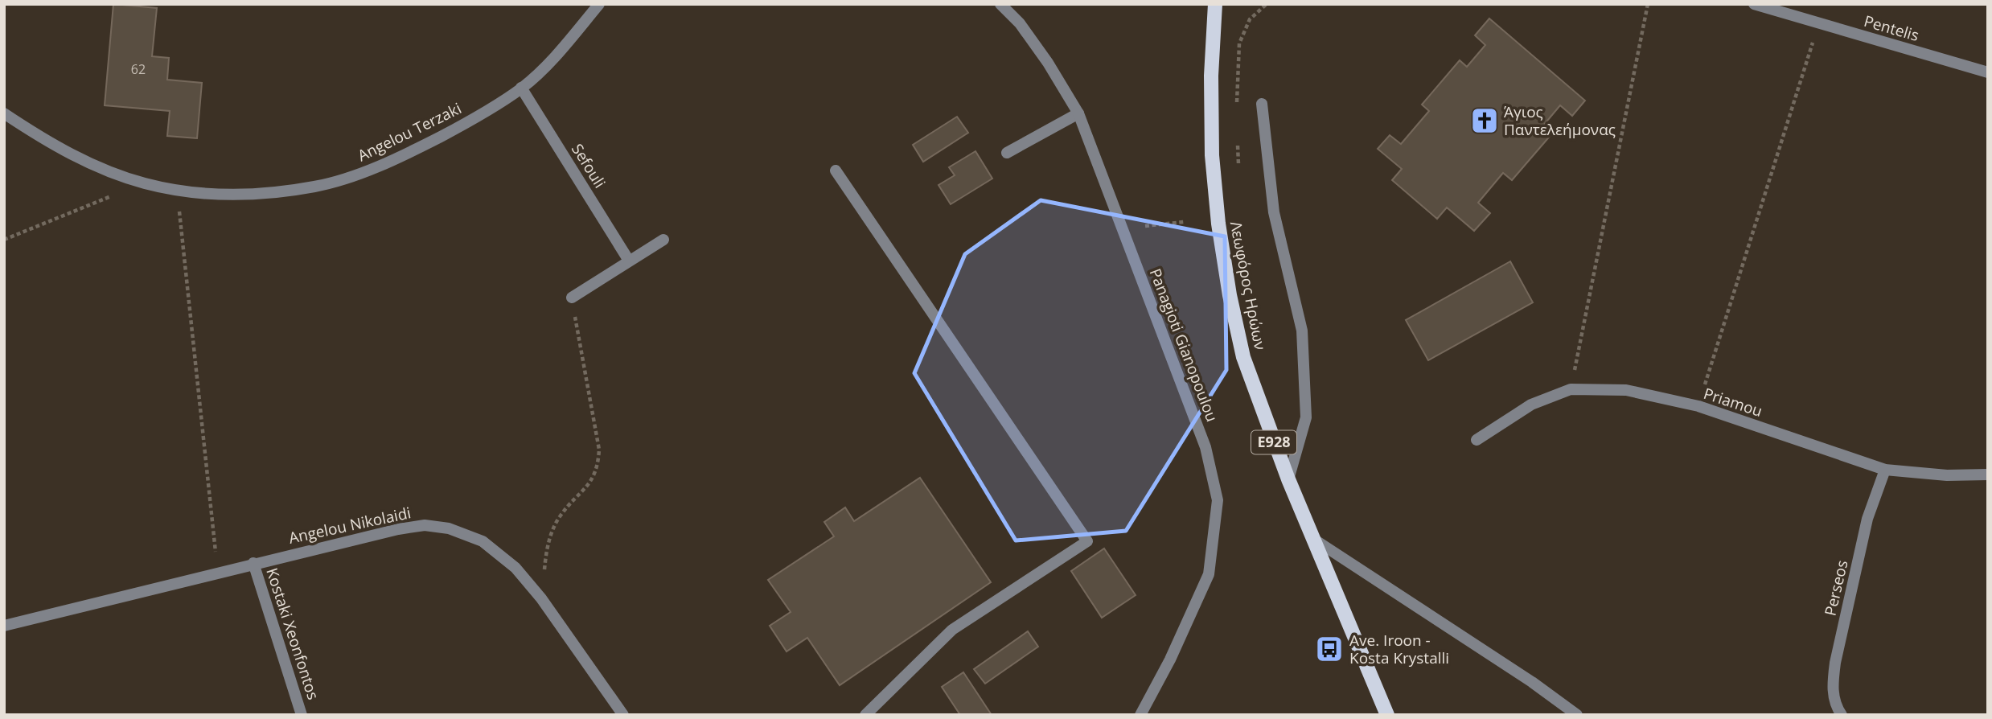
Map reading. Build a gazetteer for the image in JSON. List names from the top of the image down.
{
  "streets": {
    "main road": ["Λεωφόρος Ηρώων", "E928"],
    "street": [
      "Pentelis",
      "Angelou Terzaki",
      "Sefouli",
      "Panagioti Gianopoulou",
      "Priamou",
      "Angelou Nikolaidi",
      "Perseos",
      "Kostaki Xeonfontos"
    ]
  },
  "crossings": [
    ["Angelou Terzaki", "Sefouli"],
    ["Priamou", "Perseos"],
    ["Angelou Nikolaidi", "Kostaki Xeonfontos"]
  ],
  "places": {
    "church": ["Άγιος Παντελεήμονας"],
    "bus stop": ["Ave. Iroon - Kosta Krystalli"]
  },
  "house_numbers": ["62"]
}
